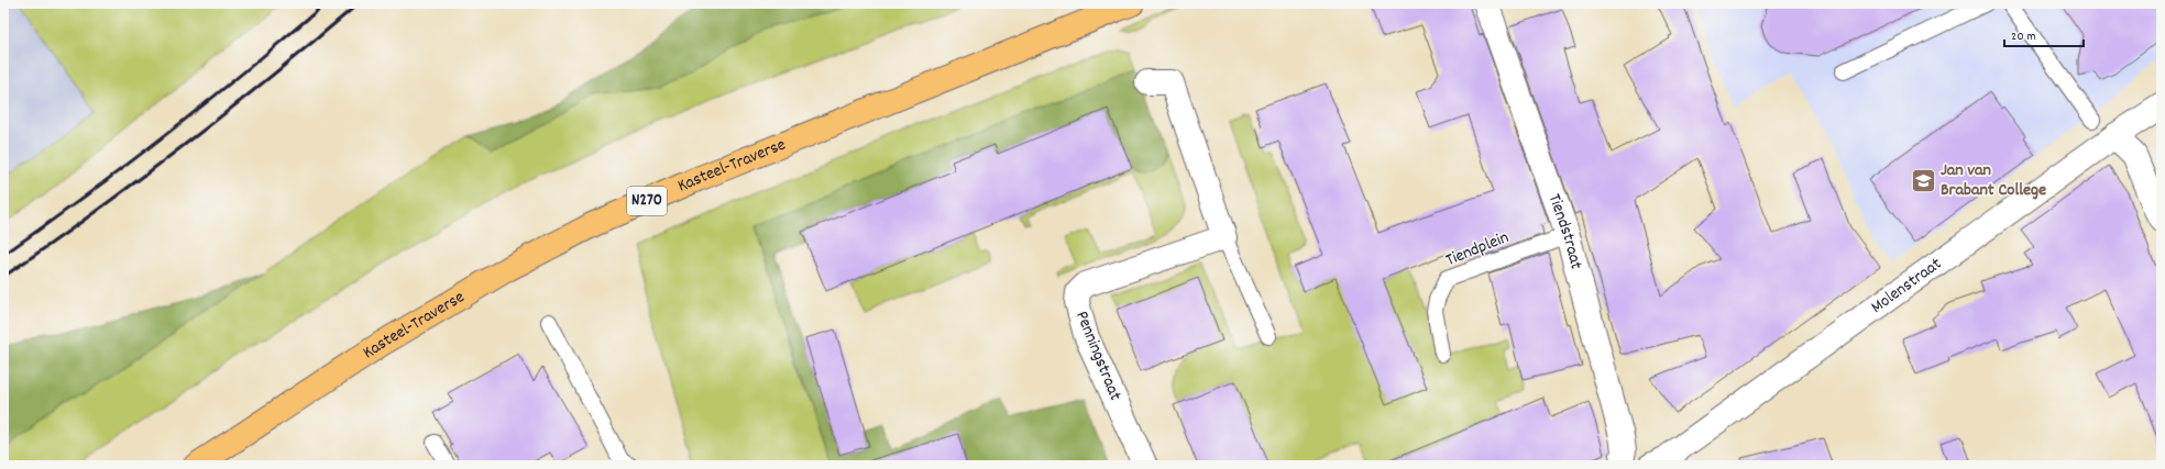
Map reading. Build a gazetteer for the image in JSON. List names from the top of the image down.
{
  "streets": {
    "main road": ["Kasteel-Traverse", "N270"],
    "street": ["Tiendstraat", "Molenstraat", "Penningstraat"],
    "lane": ["Tiendplein"]
  },
  "crossings": [
    ["Tiendstraat", "Tiendplein"]
  ],
  "places": {
    "school or university": ["Jan van Brabant College"]
  },
  "scale_bar": "20 m"
}
